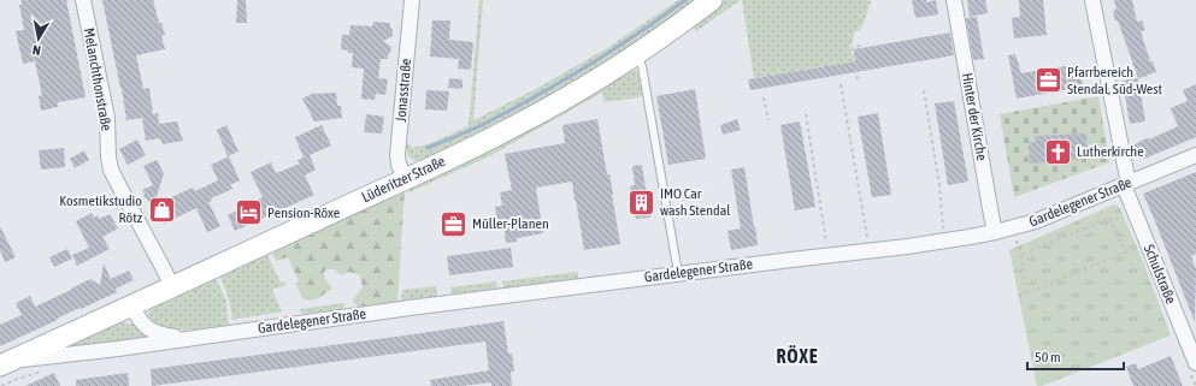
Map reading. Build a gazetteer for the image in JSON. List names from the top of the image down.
{
  "streets": {
    "main road": ["Lüderitzer Straße"],
    "street": [
      "Melanchthonstraße",
      "Jonasstraße",
      "Hinter der Kirche",
      "Gardelegener Straße",
      "Schulstraße"
    ]
  },
  "crossings": [
    ["Melanchthonstraße", "Lüderitzer Straße"],
    ["Jonasstraße", "Lüderitzer Straße"],
    ["Hinter der Kirche", "Gardelegener Straße"],
    ["Lüderitzer Straße", "Gardelegener Straße"],
    ["Gardelegener Straße", "Schulstraße"]
  ],
  "districts": ["RÖXE"],
  "places": {
    "office": ["Pfarrbereich Stendal, Süd-West", "Müller-Planen"],
    "church": ["Lutherkirche"],
    "building": ["IMO Car wash Stendal"],
    "shop": ["Kosmetikstudio Rötz"],
    "hotel": ["Pension-Röxe"]
  },
  "scale_bar": "50 m",
  "north": "bottom"
}
